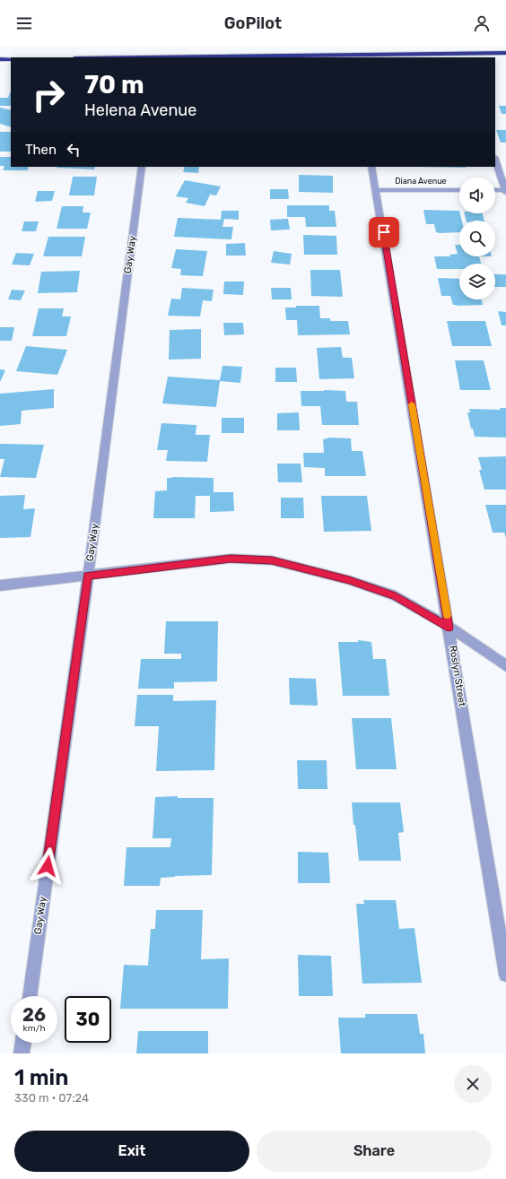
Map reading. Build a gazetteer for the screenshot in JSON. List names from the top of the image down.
{
  "streets": {
    "street": ["Diana Avenue", "Gay Way", "Roslyn Street"]
  },
  "crossings": [
    ["Diana Avenue", "Roslyn Street"]
  ],
  "page": {
    "header": "GoPilot",
    "turn": ["70 m", "Helena Avenue"],
    "then": "Then",
    "speed": "26 km/h",
    "limit": "30",
    "heading": ["1 min", "330 m · 07:24"],
    "buttons": ["Exit", "Share"]
  }
}
